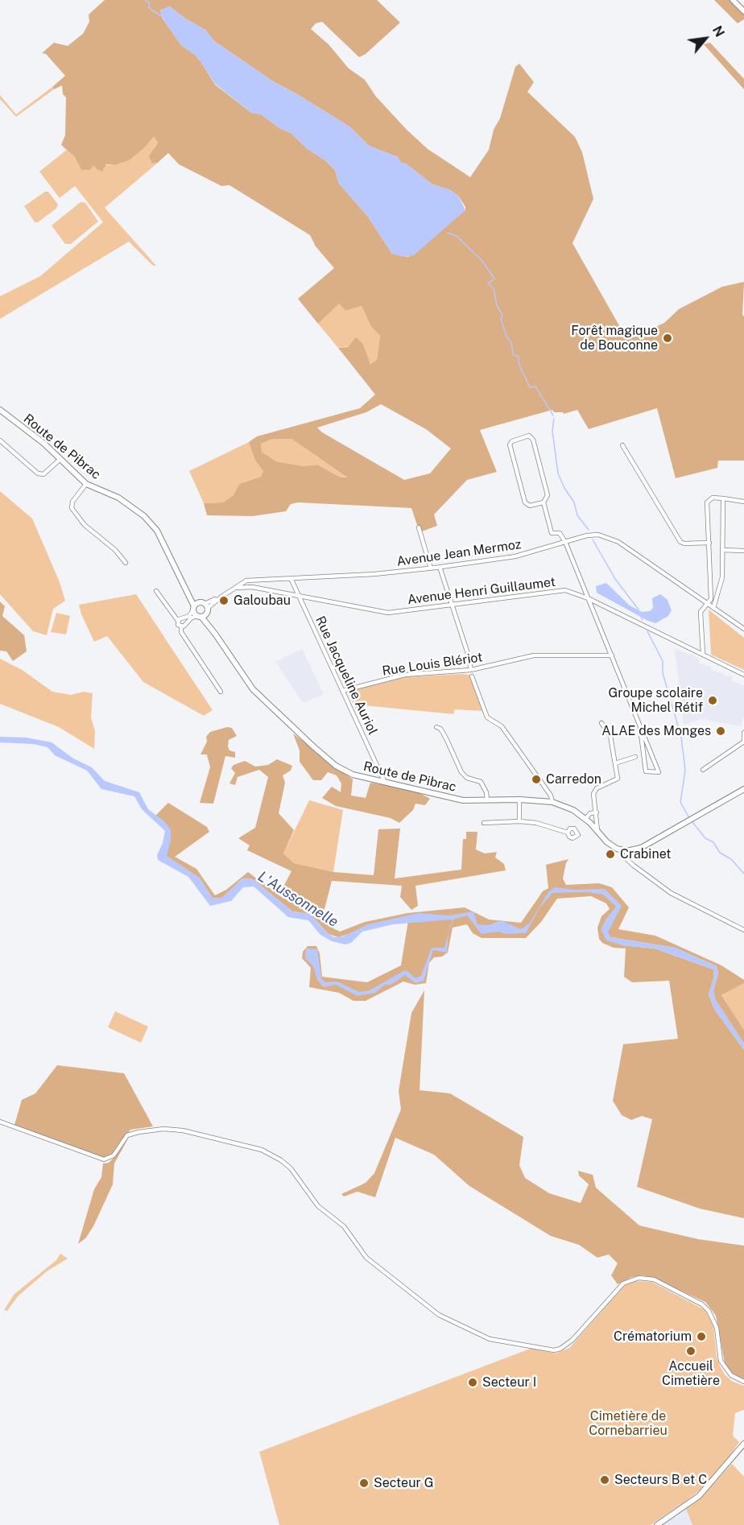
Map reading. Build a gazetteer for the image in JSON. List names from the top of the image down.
{
  "streets": {
    "main road": ["Route de Pibrac"],
    "street": [
      "Avenue Jean Mermoz",
      "Avenue Henri Guillaumet",
      "Rue Louis Blériot",
      "Rue Jacqueline Auriol"
    ]
  },
  "crossings": [
    ["Route de Pibrac", "Avenue Jean Mermoz"],
    ["Route de Pibrac", "Rue Jacqueline Auriol"],
    ["Avenue Jean Mermoz", "Avenue Henri Guillaumet"],
    ["Avenue Jean Mermoz", "Rue Jacqueline Auriol"],
    ["Avenue Henri Guillaumet", "Rue Jacqueline Auriol"],
    ["Rue Louis Blériot", "Rue Jacqueline Auriol"]
  ],
  "water": ["L'Aussonnelle"],
  "parks": ["Cimetière de Cornebarrieu"],
  "places": [
    "Forêt magique de Bouconne",
    "Galoubau",
    "Groupe scolaire Michel Rétif",
    "ALAE des Monges",
    "Carredon",
    "Crabinet",
    "Crématorium",
    "Accueil Cimetière",
    "Secteur I",
    "Secteurs B et C",
    "Secteur G"
  ],
  "north": "top right"
}
